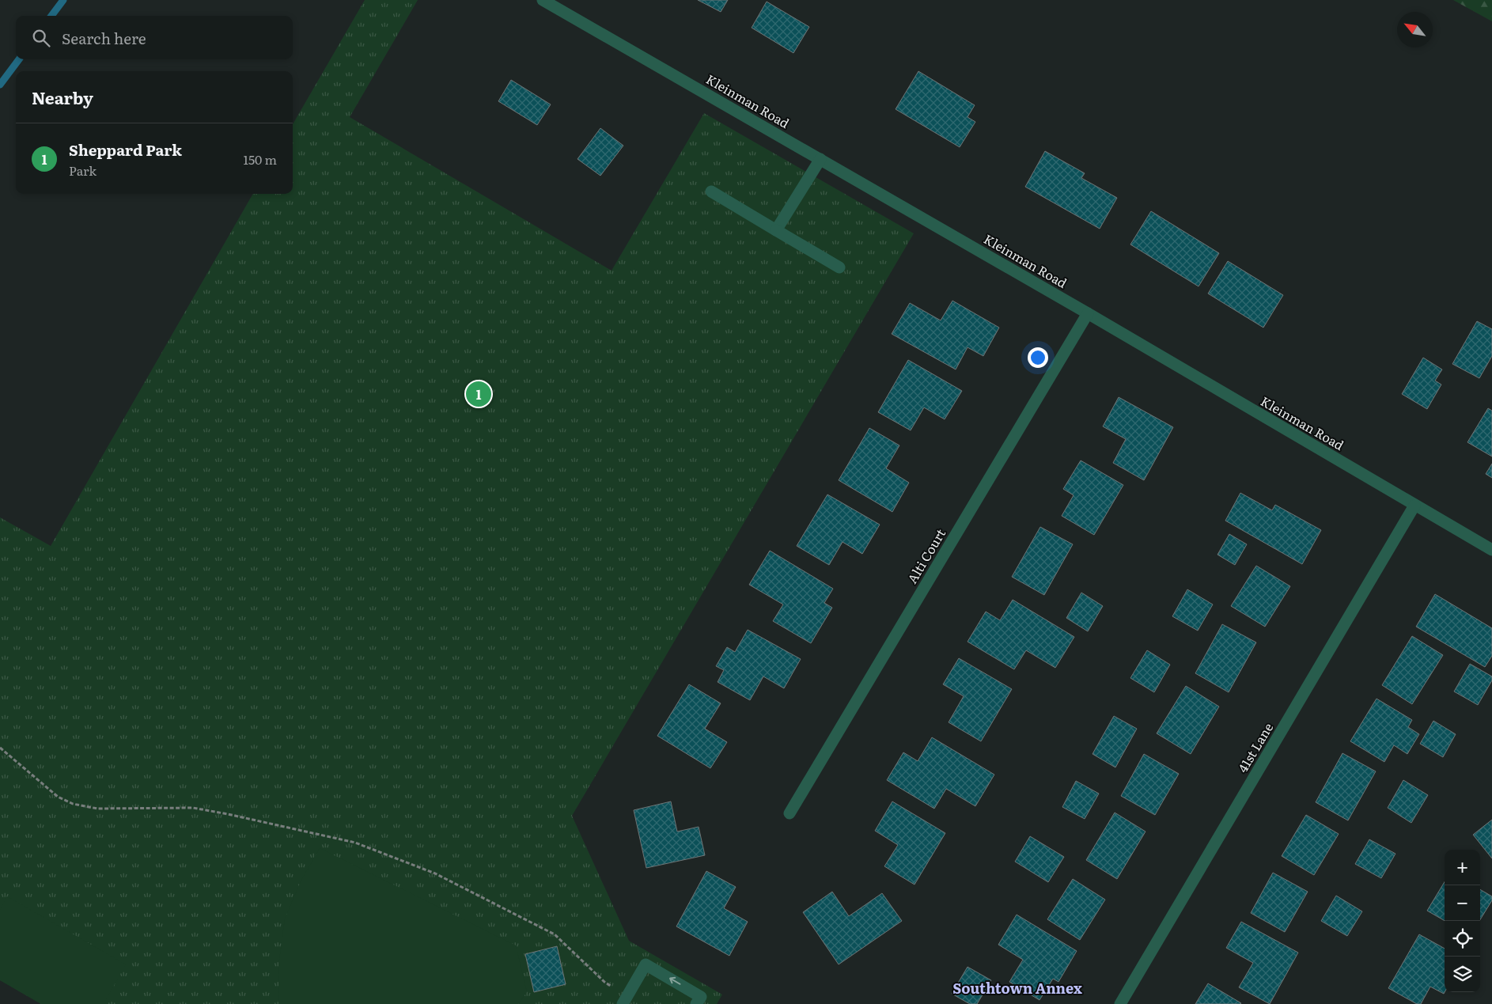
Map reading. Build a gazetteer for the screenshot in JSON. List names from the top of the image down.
{
  "streets": {
    "street": ["Kleinman Road", "Alti Court", "41st Lane"]
  },
  "crossings": [
    ["Kleinman Road", "Alti Court"],
    ["Kleinman Road", "41st Lane"]
  ],
  "districts": ["Southtown Annex"],
  "north": "top left",
  "page": {
    "search": "Search here",
    "heading": "Nearby",
    "list": [
      {
        "mark": "1",
        "name": "Sheppard Park",
        "note": "Park",
        "value": "150 m"
      }
    ],
    "pins": "1",
    "map_buttons": ["+", "−"]
  }
}
